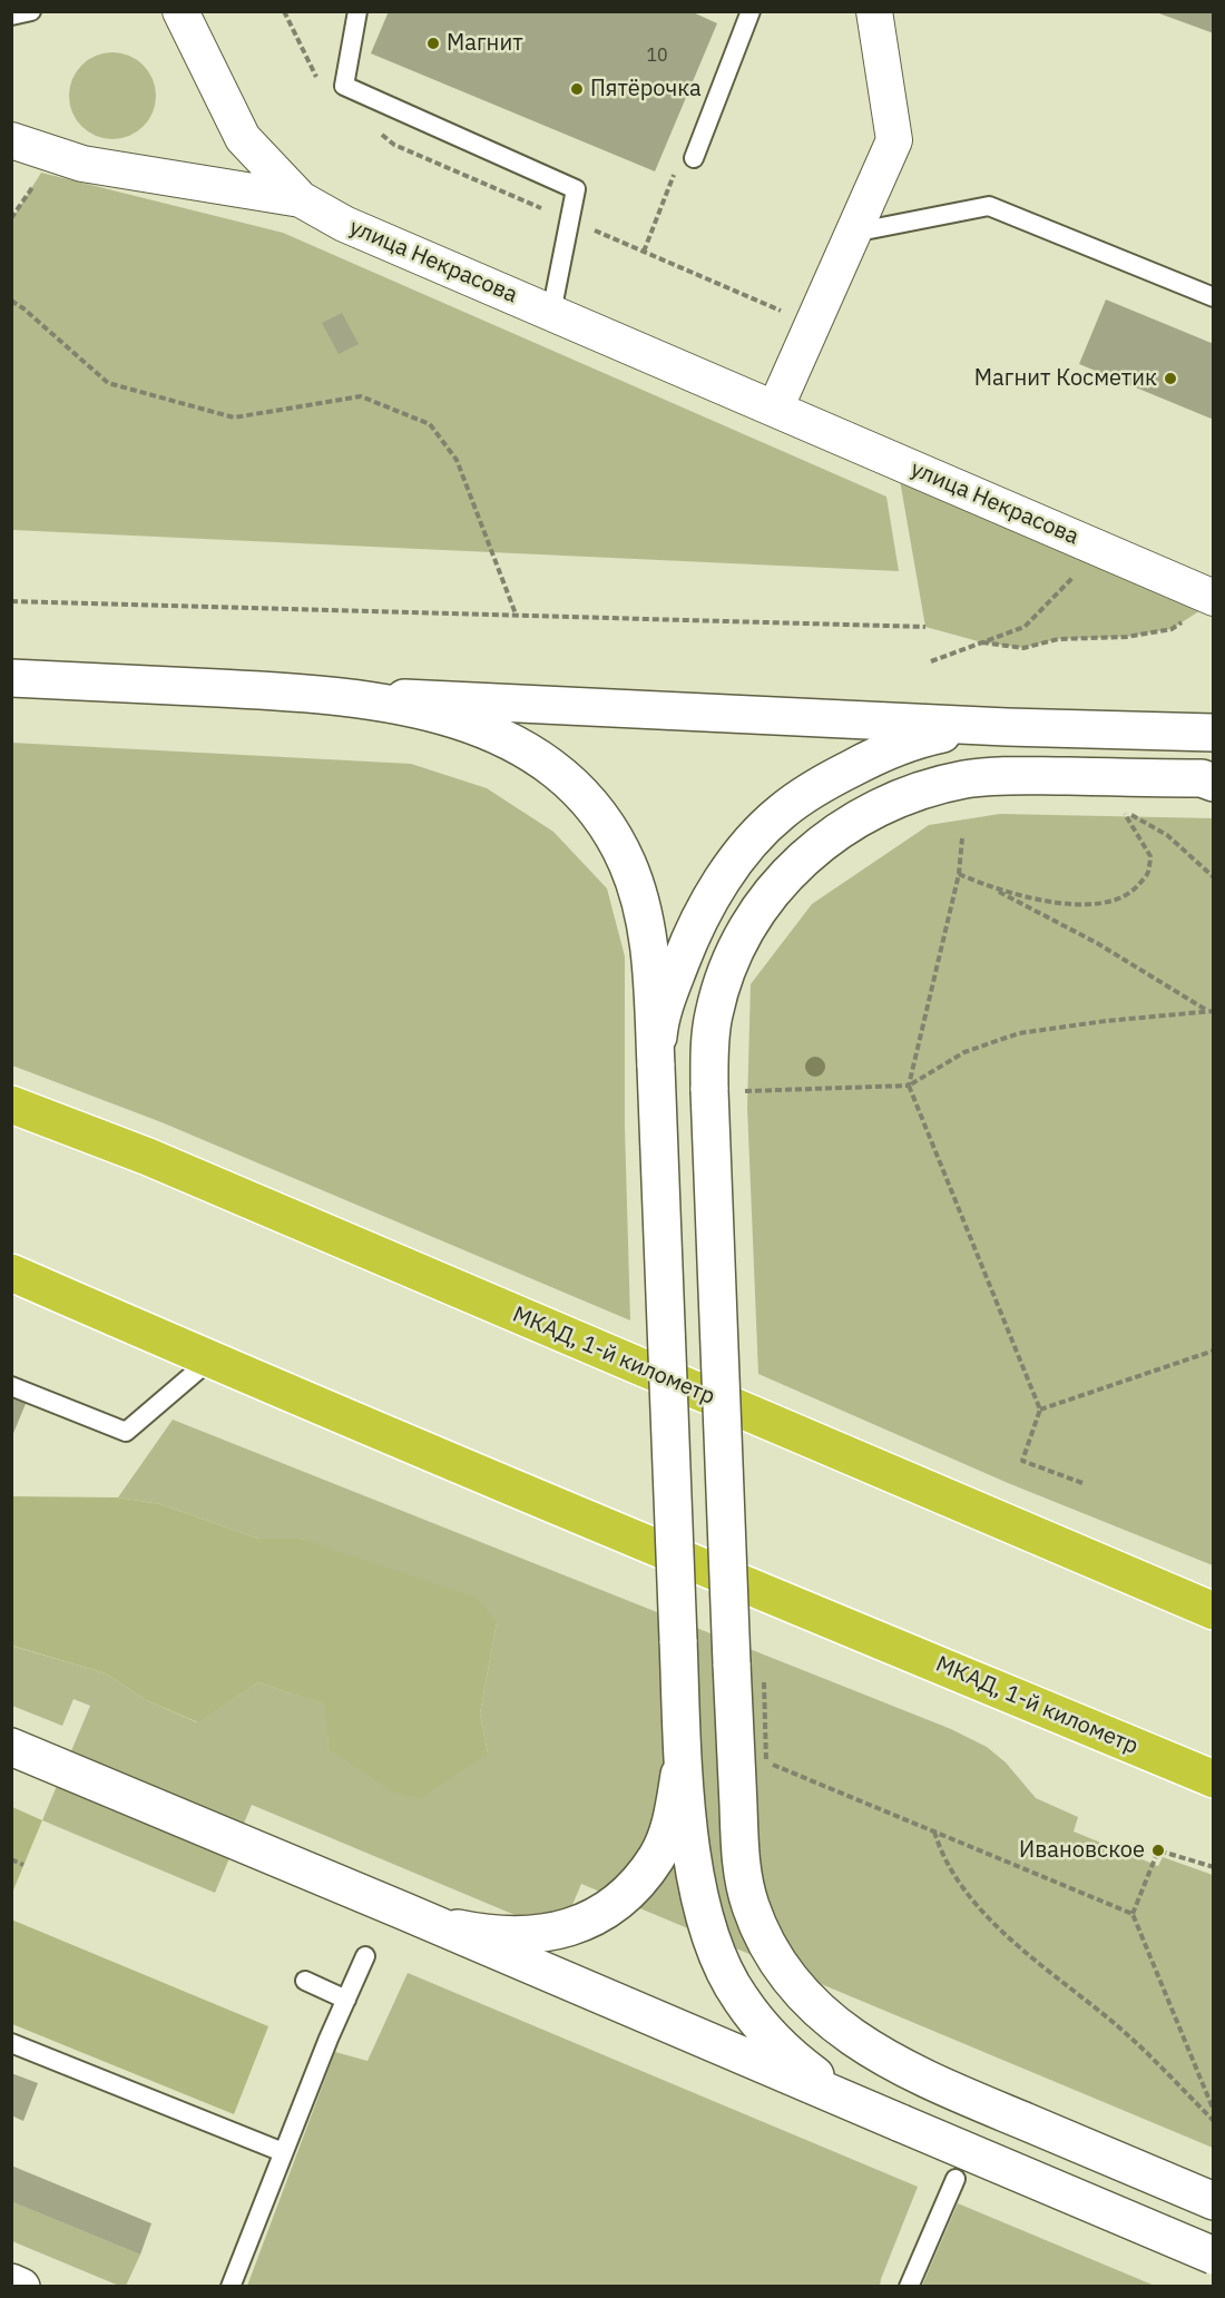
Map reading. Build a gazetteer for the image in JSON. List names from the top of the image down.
{
  "streets": {
    "highway": ["МКАД, 1-й километр"],
    "street": ["улица Некрасова"]
  },
  "places": [
    "Магнит",
    "Пятёрочка",
    "Магнит Косметик",
    "Ивановское"
  ],
  "house_numbers": ["10"]
}
